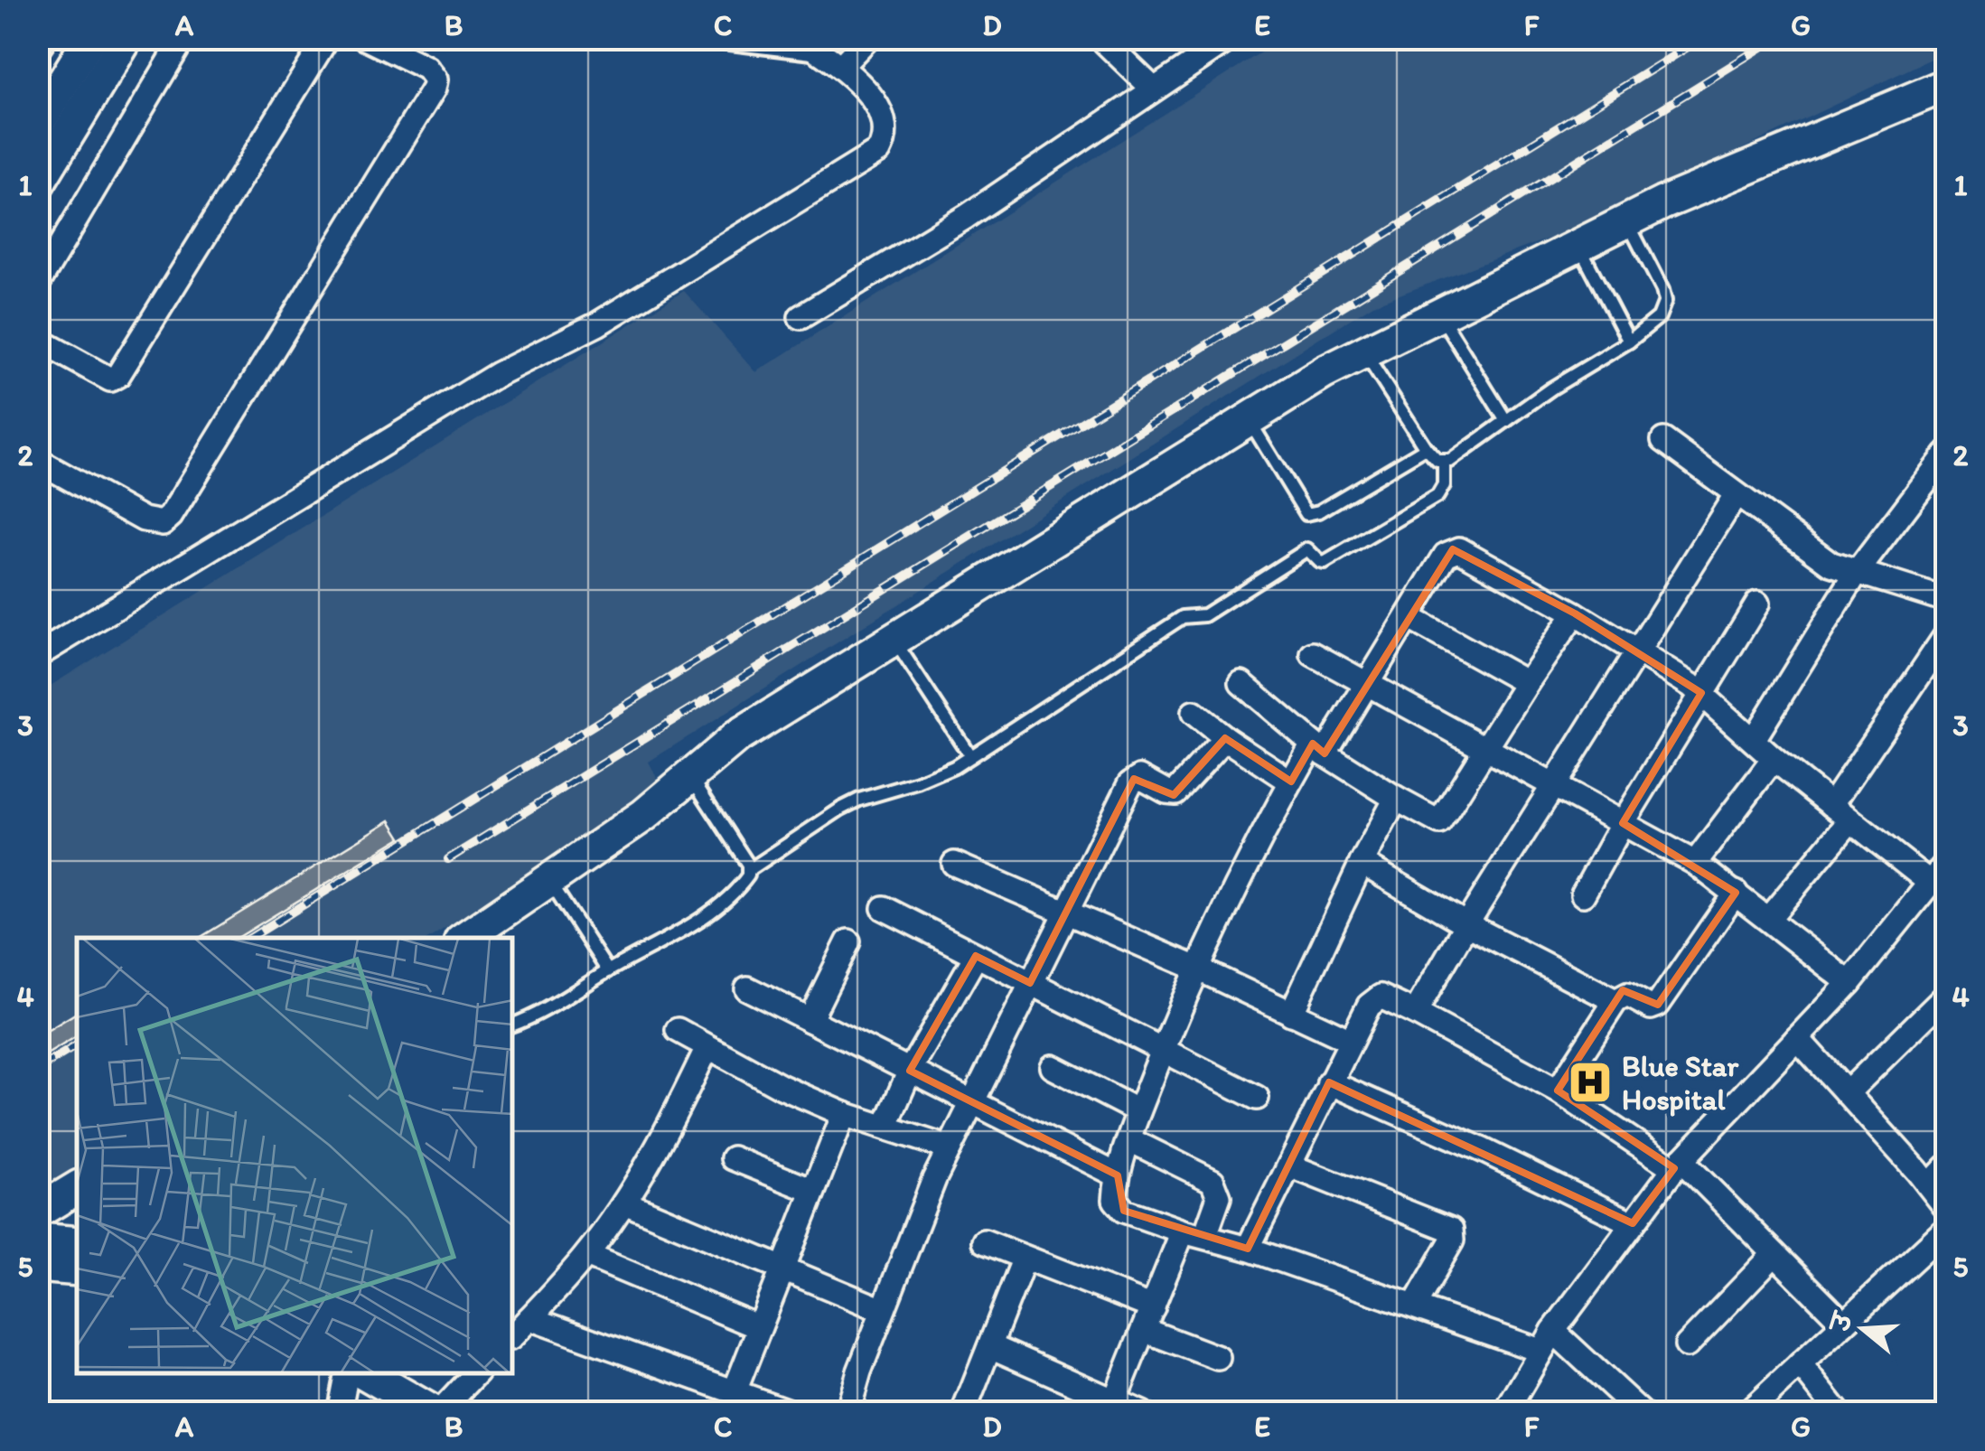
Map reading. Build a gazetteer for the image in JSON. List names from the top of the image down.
{
  "places": {
    "hospital": ["Blue Star Hospital"]
  },
  "north": "left",
  "grid": {
    "columns": [
      "A",
      "B",
      "C",
      "D",
      "E",
      "F",
      "G"
    ],
    "rows": [
      "1",
      "2",
      "3",
      "4",
      "5"
    ]
  }
}
